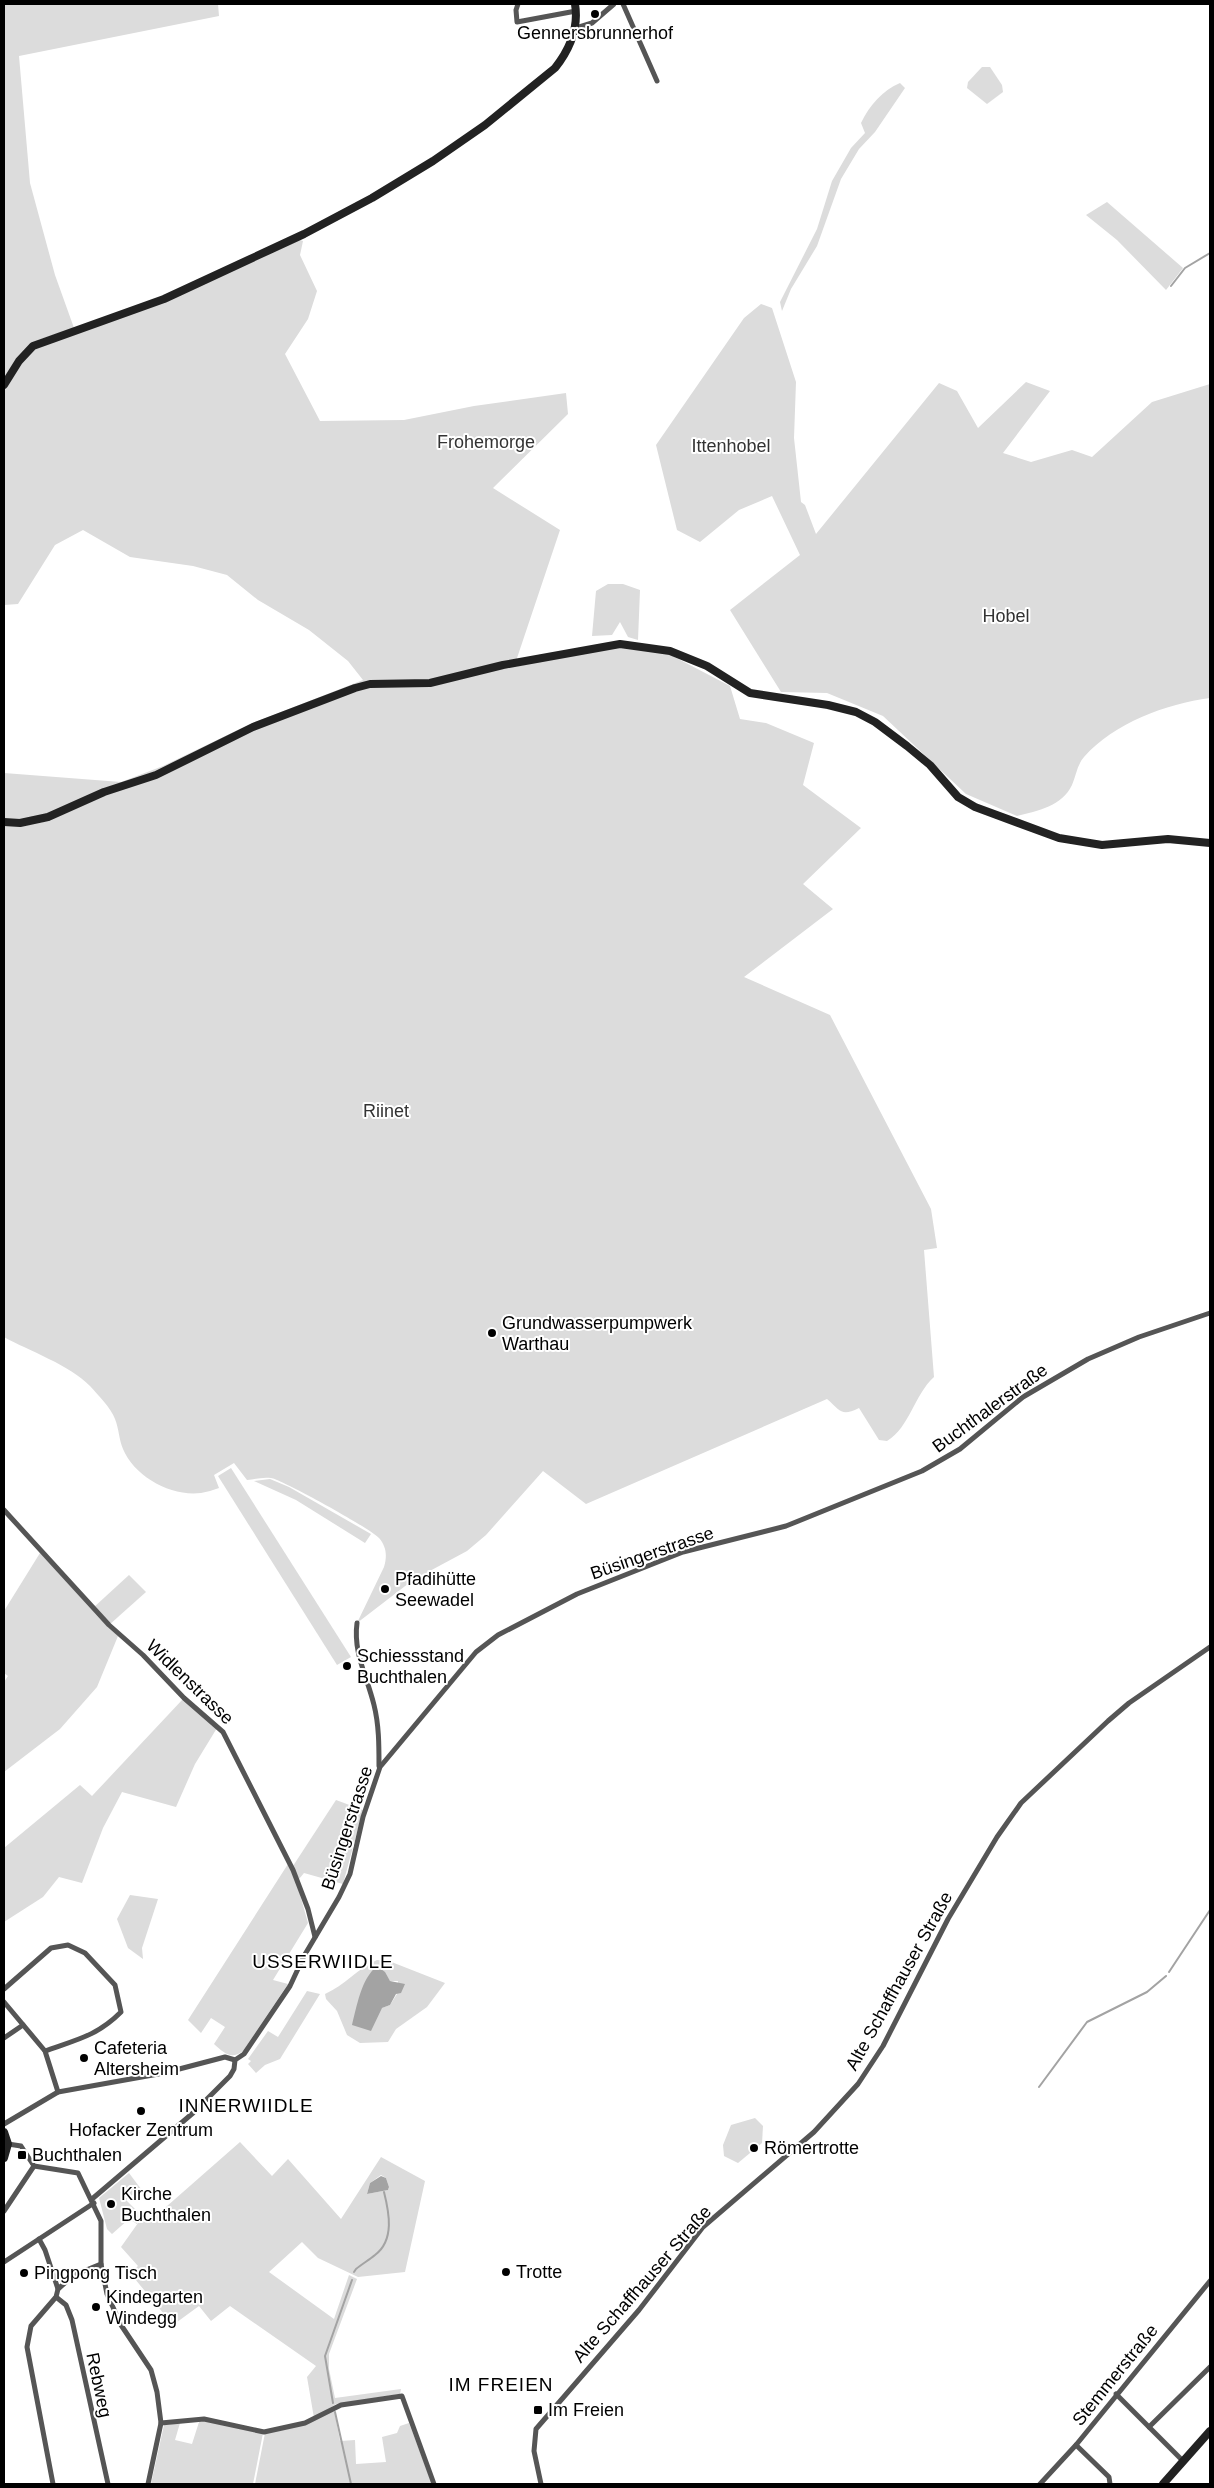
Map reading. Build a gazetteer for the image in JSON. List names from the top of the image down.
{
  "streets": {
    "street": [
      "Buchthalerstraße",
      "Büsingerstrasse",
      "Widlenstrasse",
      "Alte Schaffhauser Straße",
      "Stemmerstraße",
      "Rebweg"
    ]
  },
  "crossings": [
    ["Buchthalerstraße", "Büsingerstrasse"],
    ["Büsingerstrasse", "Widlenstrasse"]
  ],
  "districts": ["USSERWIIDLE", "INNERWIIDLE", "IM FREIEN"],
  "parks": [
    "Frohemorge",
    "Ittenhobel",
    "Hobel",
    "Riinet"
  ],
  "places": {
    "other": [
      "Gennersbrunnerhof",
      "Grundwasserpumpwerk Warthau",
      "Pfadihütte Seewadel",
      "Schiessstand Buchthalen",
      "Cafeteria Altersheim",
      "Hofacker Zentrum",
      "Römertrotte",
      "Kirche Buchthalen",
      "Trotte",
      "Pingpong Tisch",
      "Kindegarten Windegg"
    ],
    "transit": ["Buchthalen", "Im Freien"]
  }
}
